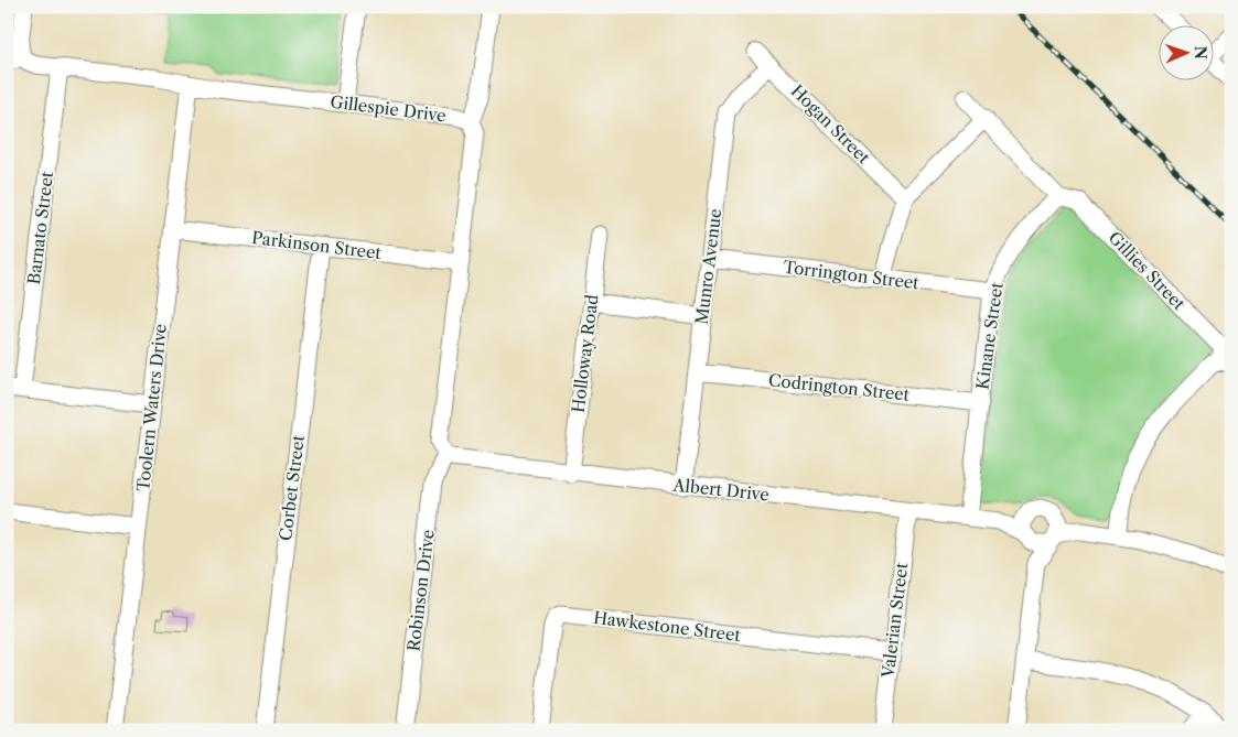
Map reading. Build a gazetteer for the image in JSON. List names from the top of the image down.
{
  "streets": {
    "street": [
      "Gillespie Drive",
      "Hogan Street",
      "Barnato Street",
      "Parkinson Street",
      "Munro Avenue",
      "Gillies Street",
      "Torrington Street",
      "Kinane Street",
      "Holloway Road",
      "Codrington Street",
      "Toolern Waters Drive",
      "Corbet Street",
      "Albert Drive",
      "Robinson Drive",
      "Valerian Street",
      "Hawkestone Street"
    ]
  },
  "crossings": [
    ["Gillespie Drive", "Barnato Street"],
    ["Gillespie Drive", "Toolern Waters Drive"],
    ["Hogan Street", "Munro Avenue"],
    ["Parkinson Street", "Toolern Waters Drive"],
    ["Parkinson Street", "Corbet Street"],
    ["Munro Avenue", "Torrington Street"],
    ["Munro Avenue", "Codrington Street"],
    ["Munro Avenue", "Albert Drive"],
    ["Gillies Street", "Kinane Street"],
    ["Torrington Street", "Kinane Street"],
    ["Kinane Street", "Codrington Street"],
    ["Kinane Street", "Albert Drive"],
    ["Holloway Road", "Albert Drive"],
    ["Albert Drive", "Robinson Drive"],
    ["Albert Drive", "Valerian Street"],
    ["Valerian Street", "Hawkestone Street"]
  ],
  "north": "right"
}
